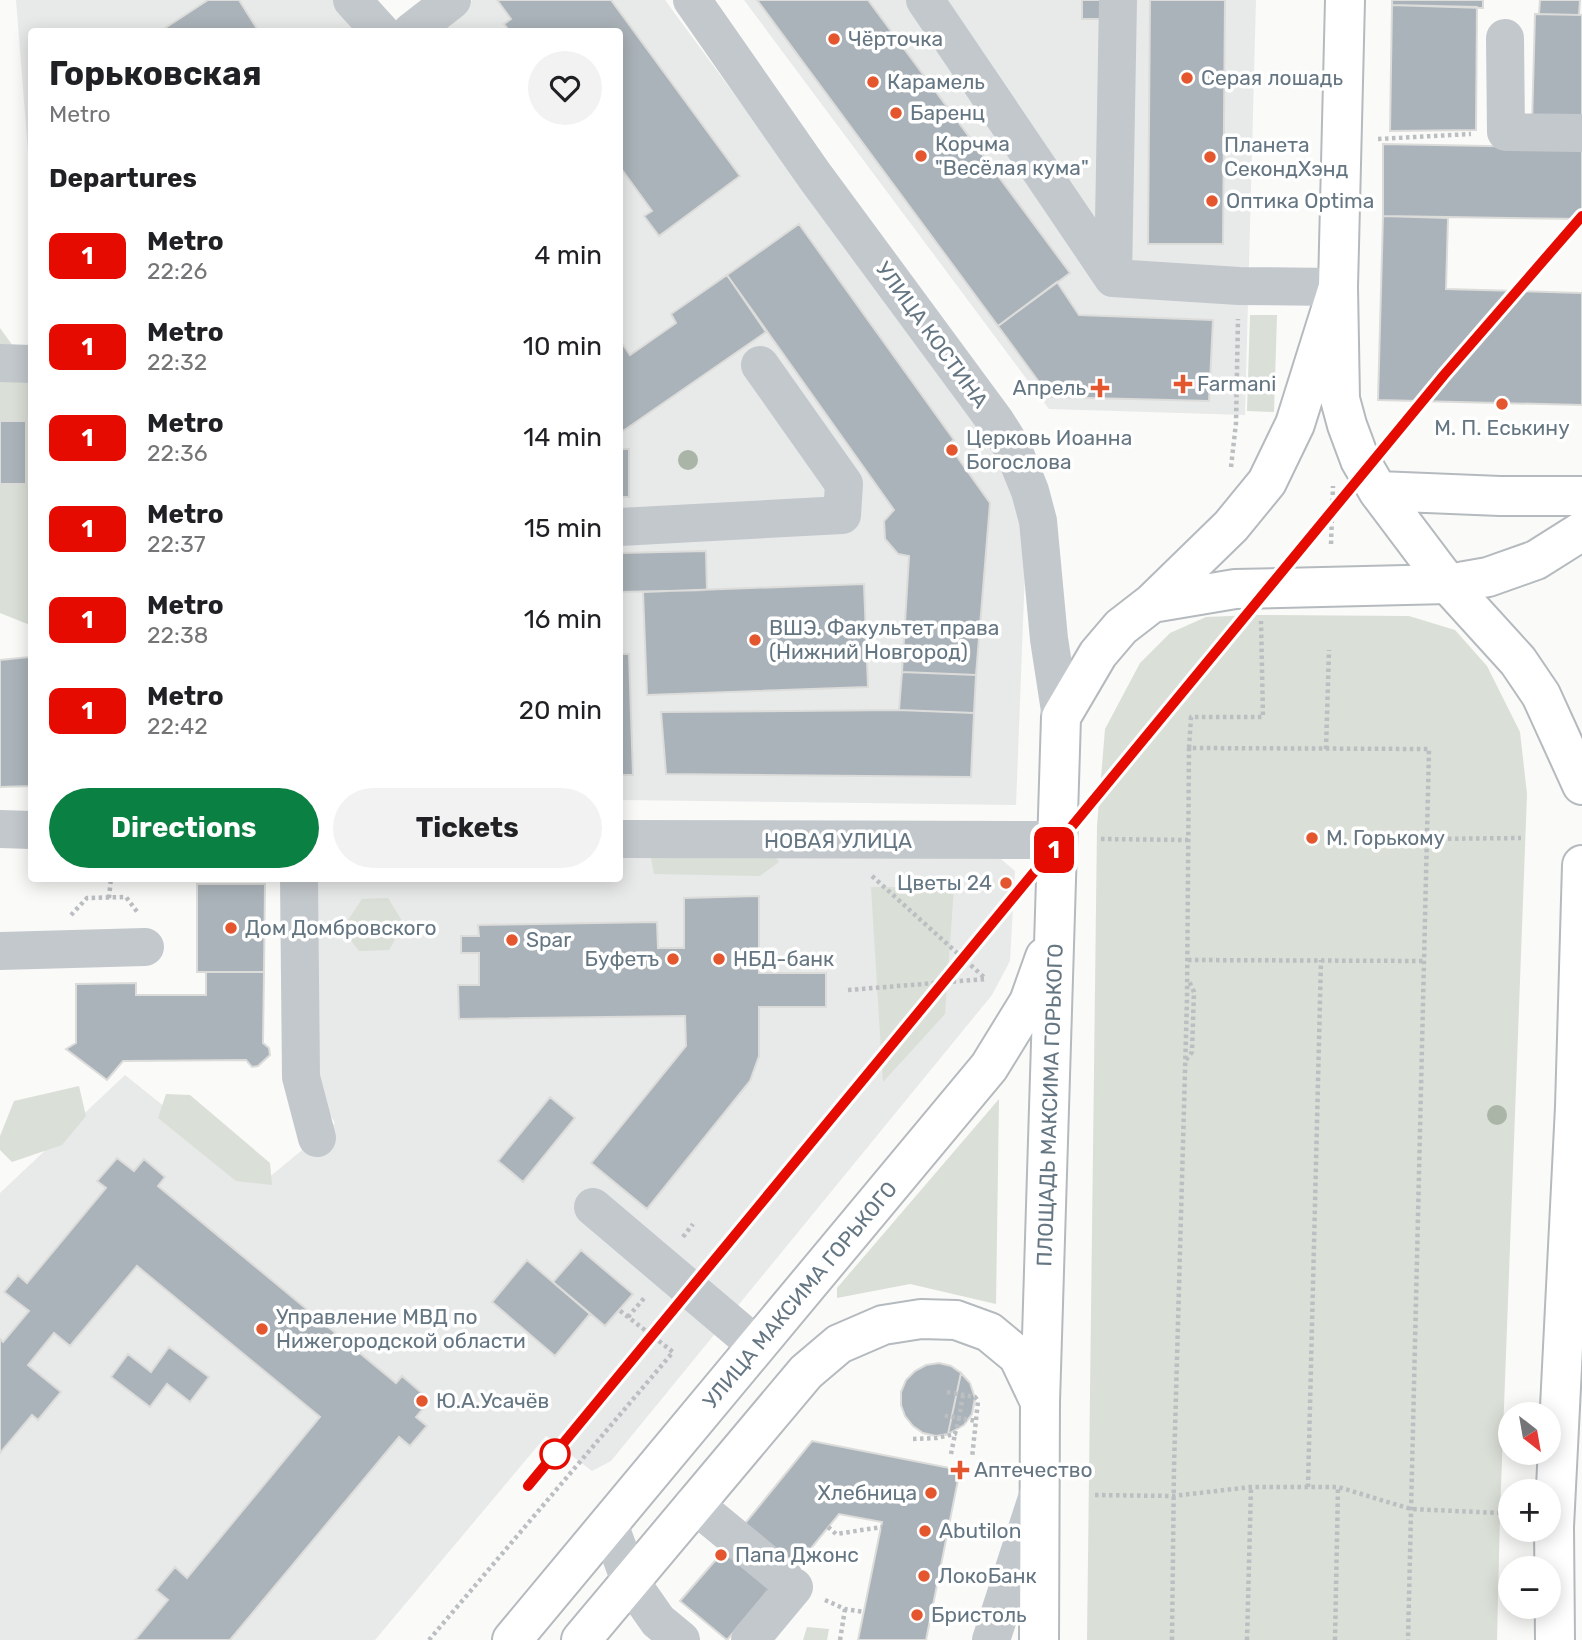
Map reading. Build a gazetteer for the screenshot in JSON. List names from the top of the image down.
{
  "streets": {
    "main road": ["ПЛОЩАДЬ МАКСИМА ГОРЬКОГО", "УЛИЦА МАКСИМА ГОРЬКОГО"],
    "street": ["УЛИЦА КОСТИНА", "НОВАЯ УЛИЦА"]
  },
  "crossings": [
    ["УЛИЦА КОСТИНА", "ПЛОЩАДЬ МАКСИМА ГОРЬКОГО"],
    ["НОВАЯ УЛИЦА", "ПЛОЩАДЬ МАКСИМА ГОРЬКОГО"],
    ["ПЛОЩАДЬ МАКСИМА ГОРЬКОГО", "УЛИЦА МАКСИМА ГОРЬКОГО"]
  ],
  "places": {
    "other": [
      "Чёрточка",
      "Серая лошадь",
      "Карамель",
      "Баренц",
      "Корчма \"Весёлая кума\"",
      "Планета СекондХэнд",
      "Оптика Optima",
      "М. П. Еськину",
      "Церковь Иоанна Богослова",
      "ВШЭ. Факультет права (Нижний Новгород)",
      "М. Горькому",
      "Цветы 24",
      "Дом Домбровского",
      "Spar",
      "Буфетъ",
      "НБД-банк",
      "Управление МВД по Нижегородской области",
      "Ю.А.Усачёв",
      "Хлебница",
      "Abutilon",
      "Папа Джонс",
      "ЛокоБанк",
      "Бристоль"
    ],
    "health": ["Farmani", "Апрель", "Аптечество"]
  },
  "lines": ["metro line 1"],
  "north": "bottom right",
  "page": {
    "on_map": "1",
    "heading": [
      ["Горьковская", "Metro"],
      "Departures"
    ],
    "list": [
      {
        "mark": "1",
        "name": "Metro",
        "note": "22:26",
        "value": "4 min"
      },
      {
        "mark": "1",
        "name": "Metro",
        "note": "22:32",
        "value": "10 min"
      },
      {
        "mark": "1",
        "name": "Metro",
        "note": "22:36",
        "value": "14 min"
      },
      {
        "mark": "1",
        "name": "Metro",
        "note": "22:37",
        "value": "15 min"
      },
      {
        "mark": "1",
        "name": "Metro",
        "note": "22:38",
        "value": "16 min"
      },
      {
        "mark": "1",
        "name": "Metro",
        "note": "22:42",
        "value": "20 min"
      }
    ],
    "buttons": ["Directions", "Tickets"],
    "map_buttons": ["+", "−"]
  }
}
